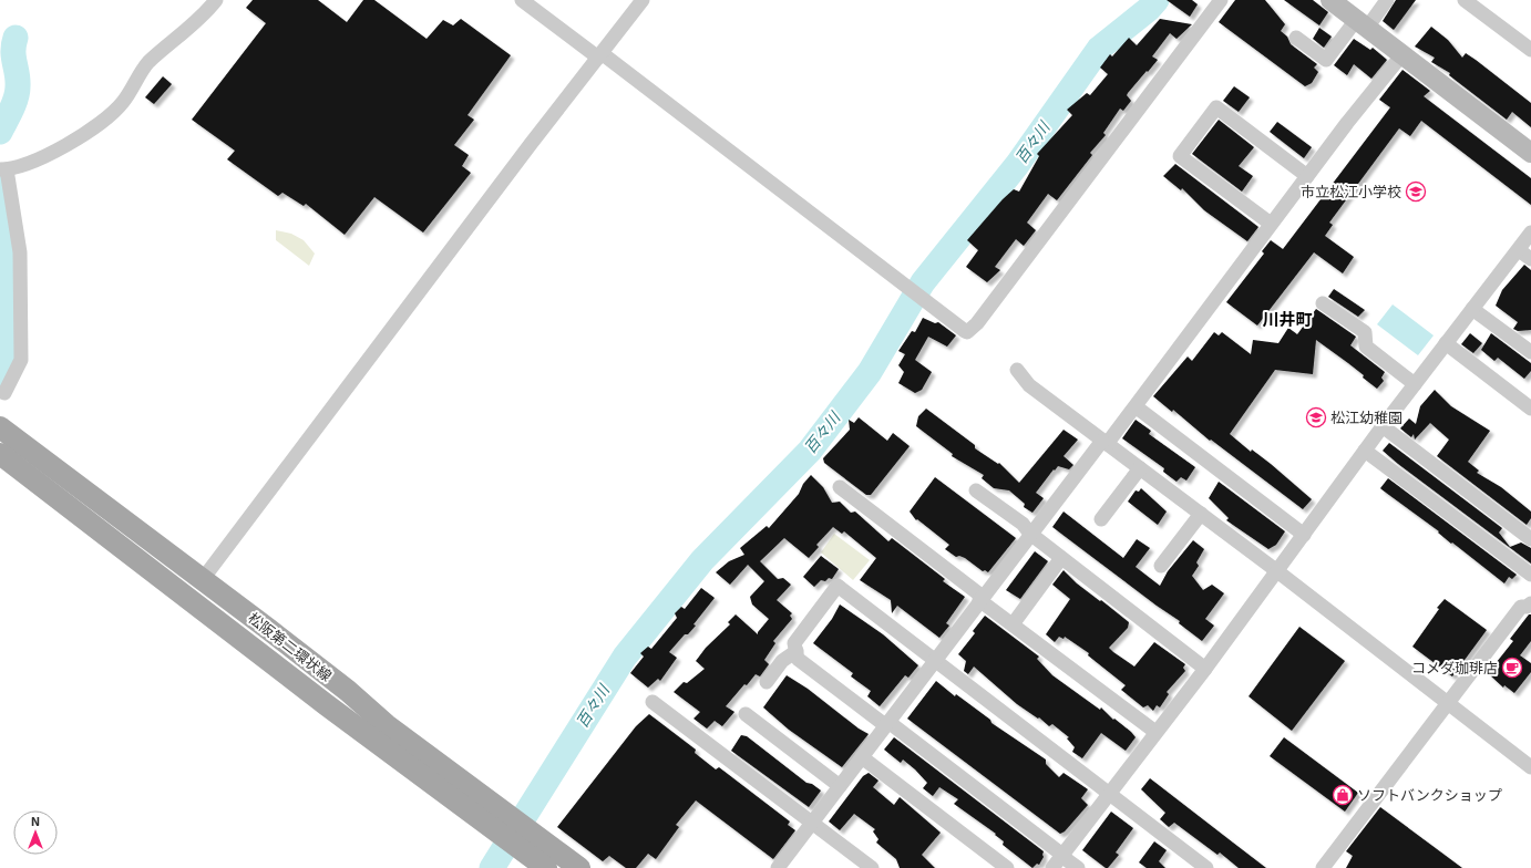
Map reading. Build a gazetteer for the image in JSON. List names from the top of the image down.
{
  "streets": {
    "main road": ["松阪第二環状線"]
  },
  "districts": ["川井町"],
  "water": ["百々川"],
  "places": {
    "school or university": ["市立松江小学校", "松江幼稚園"],
    "cafe": ["コメダ珈琲店"],
    "shop": ["ソフトバンクショップ"]
  },
  "north": "top"
}
